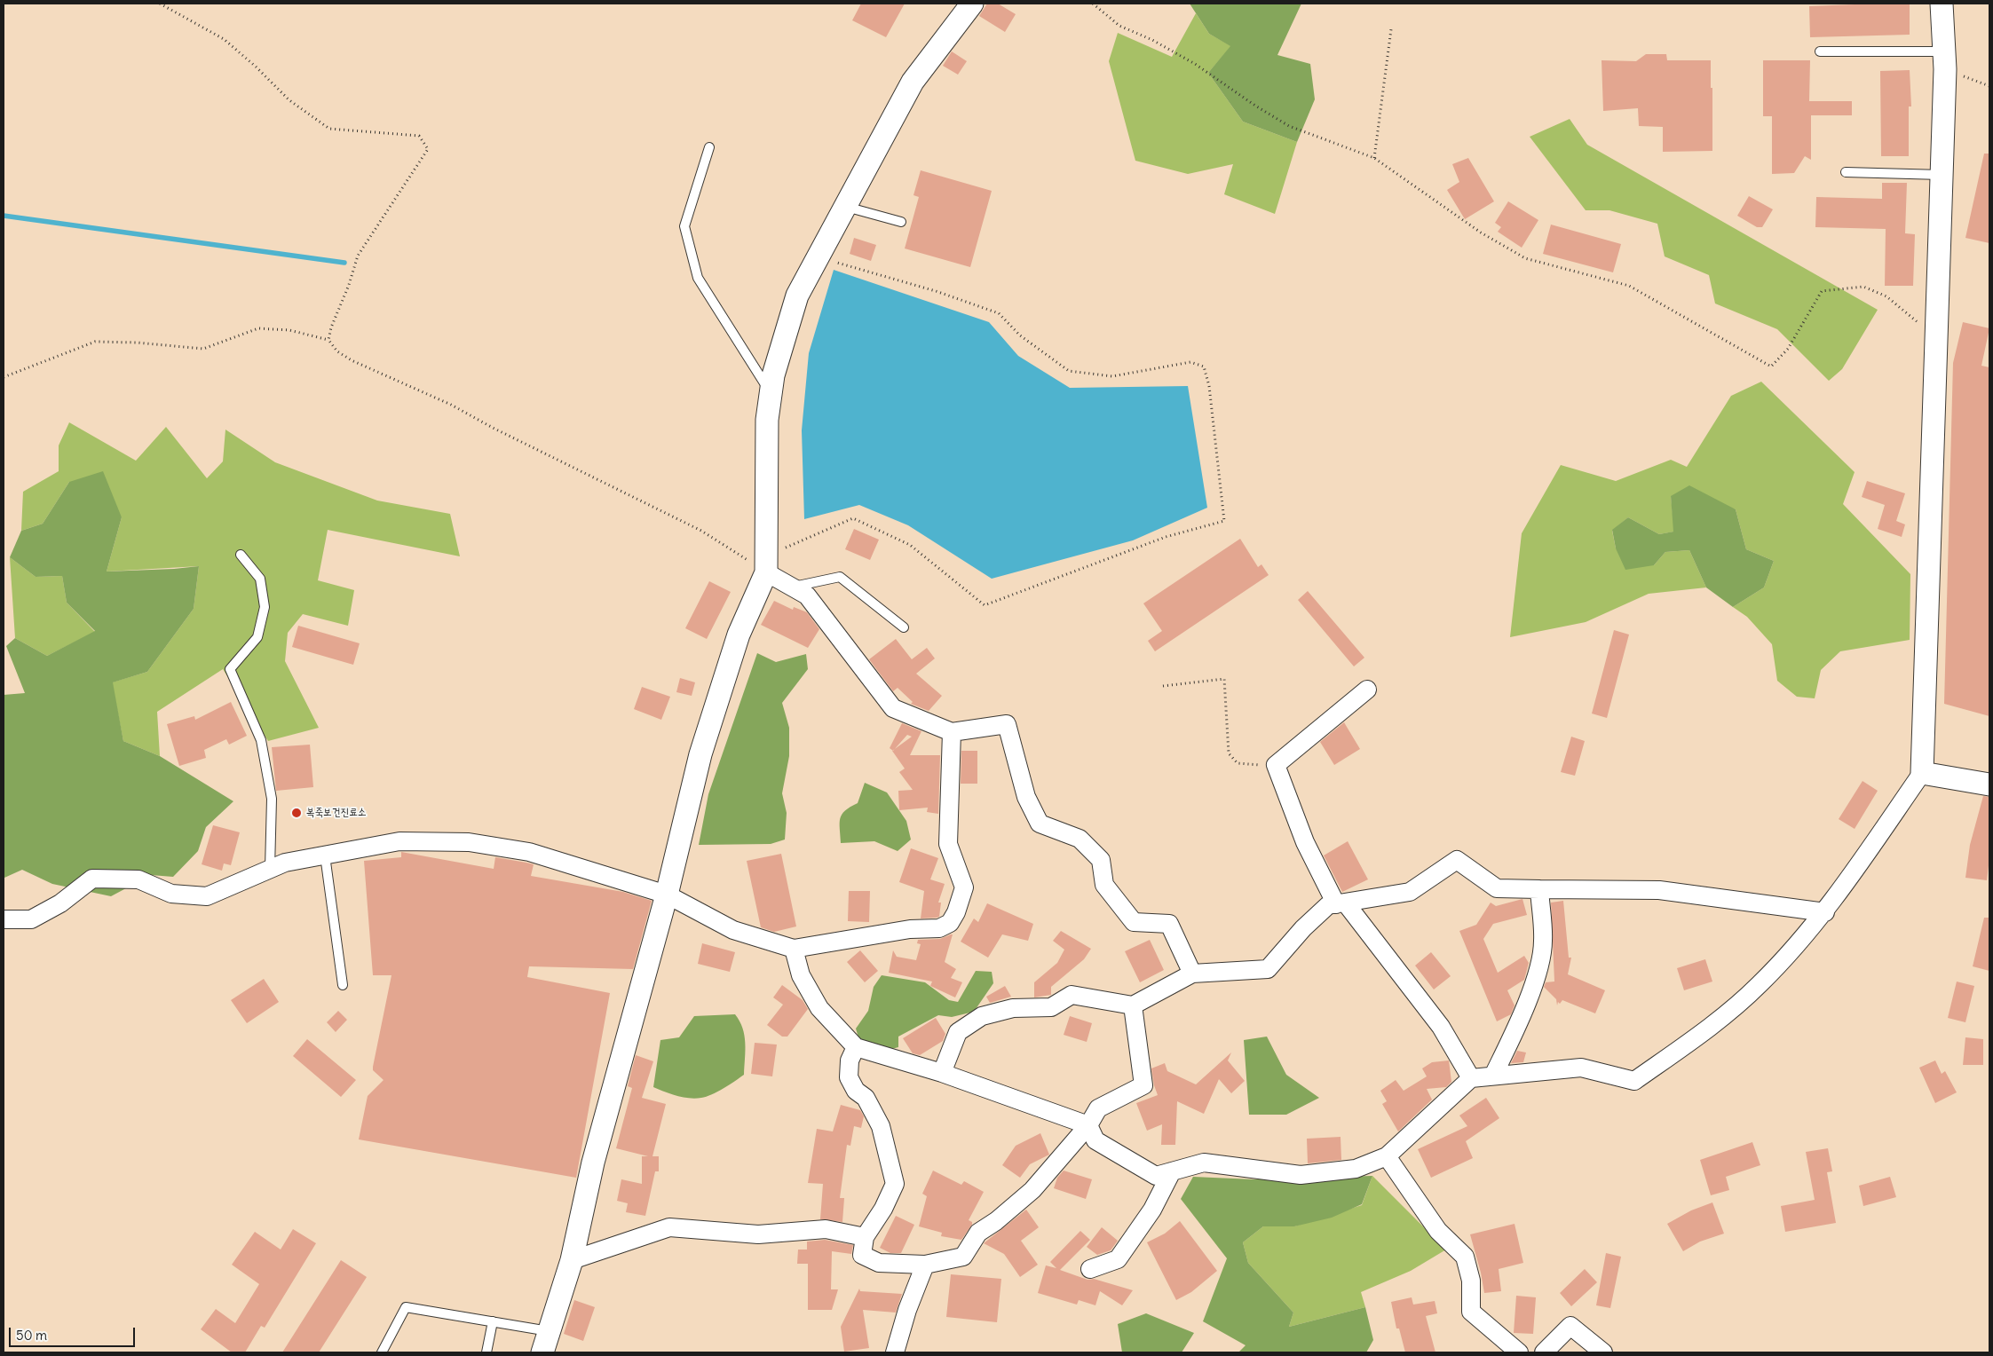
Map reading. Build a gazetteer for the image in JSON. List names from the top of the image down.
{
  "places": ["복죽보건진료소"],
  "scale_bar": "50 m"
}
